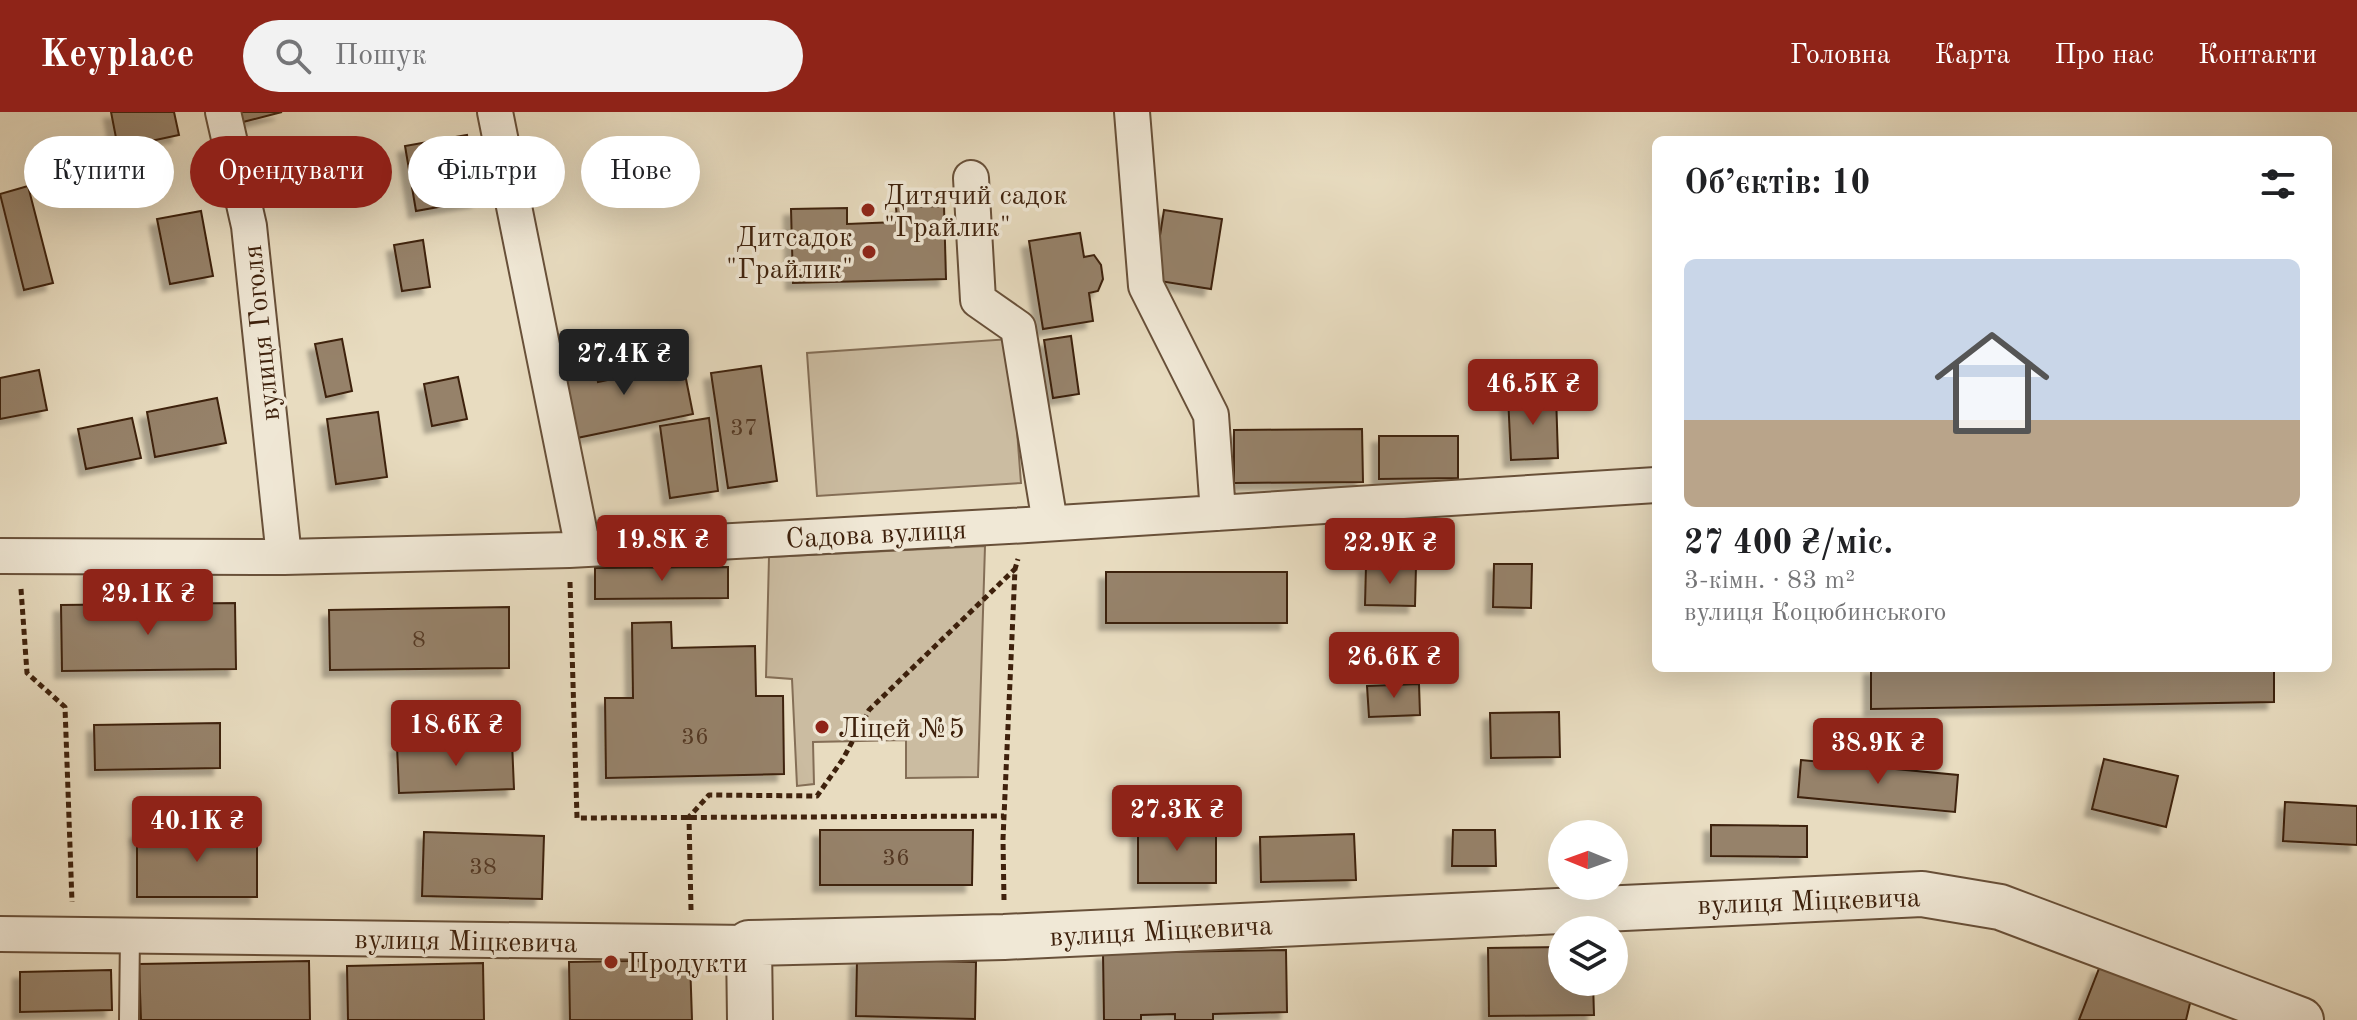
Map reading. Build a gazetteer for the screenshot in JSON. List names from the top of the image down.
{
  "streets": {
    "street": ["вулиця Гоголя", "Садова вулиця", "вулиця Міцкевича"]
  },
  "crossings": [
    ["вулиця Гоголя", "Садова вулиця"]
  ],
  "places": [
    "Дитячий садок \"Грайлик\"",
    "Дитсадок \"Грайлик\"",
    "Ліцей №5",
    "Продукти"
  ],
  "house_numbers": [
    "37",
    "8",
    "36",
    "36",
    "38"
  ],
  "north": "left",
  "page": {
    "header": "Keyplace",
    "search": "Пошук",
    "nav": [
      "Головна",
      "Карта",
      "Про нас",
      "Контакти"
    ],
    "chip": [
      "Купити",
      "Орендувати",
      "Фільтри",
      "Нове"
    ],
    "heading": "Об’єктів: 10",
    "list": [
      {
        "name": "27 400 ₴/міс.",
        "note": "3-кімн. · 83 m² · вулиця Коцюбинського"
      }
    ],
    "price": [
      "27.4K ₴",
      "46.5K ₴",
      "19.8K ₴",
      "22.9K ₴",
      "29.1K ₴",
      "26.6K ₴",
      "18.6K ₴",
      "38.9K ₴",
      "27.3K ₴",
      "40.1K ₴"
    ]
  }
}
